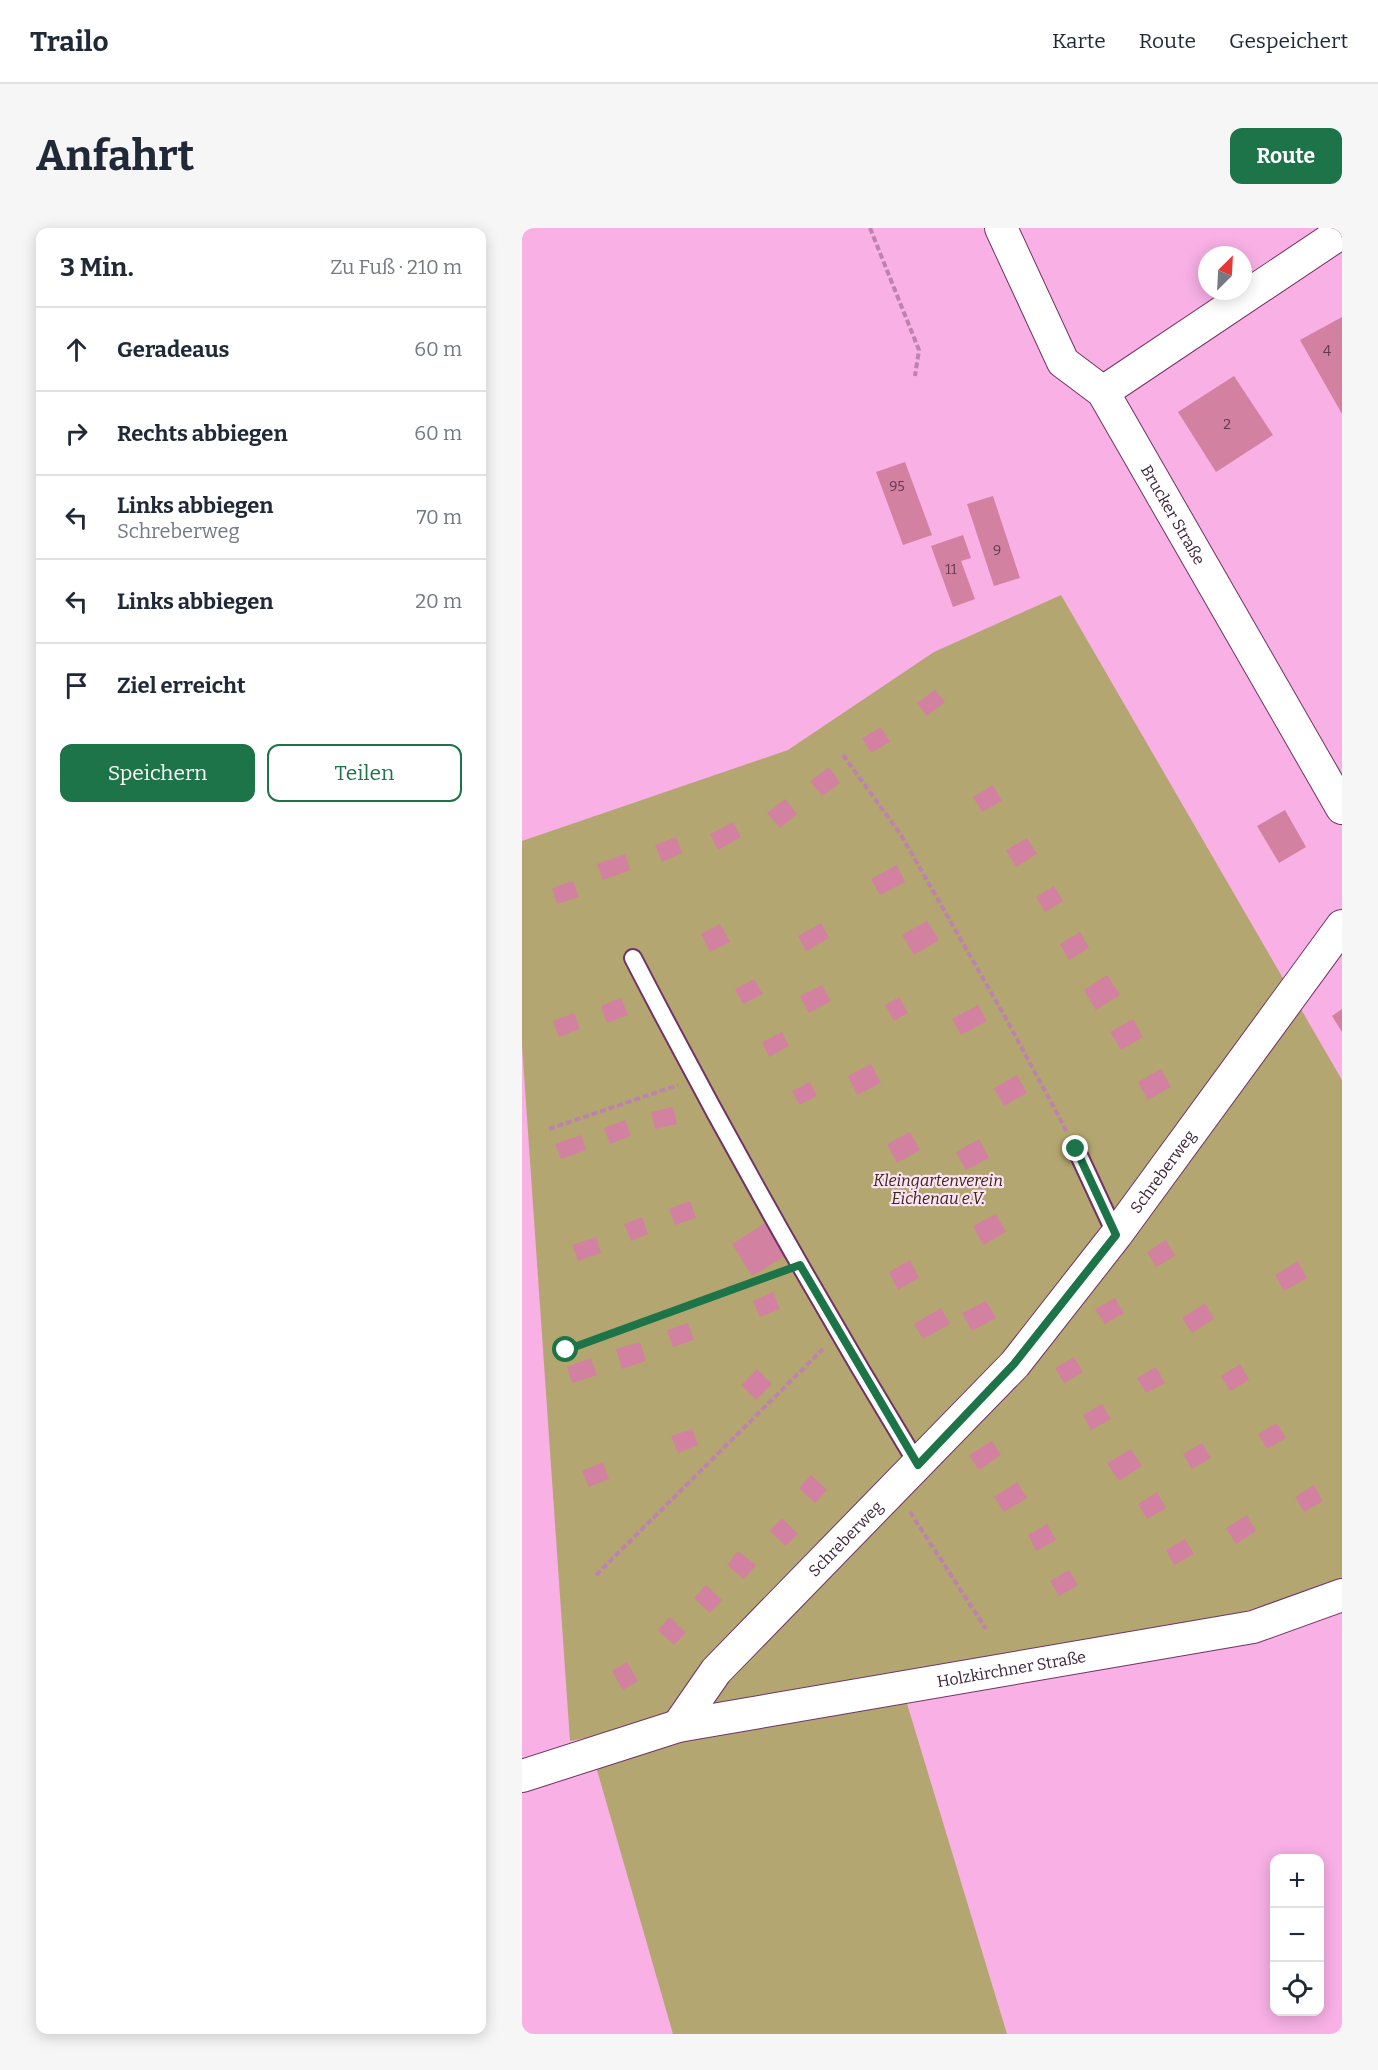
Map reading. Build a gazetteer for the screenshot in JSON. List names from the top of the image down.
{
  "streets": {
    "street": ["Brucker Straße", "Schreberweg", "Holzkirchner Straße"]
  },
  "crossings": [
    ["Schreberweg", "Holzkirchner Straße"]
  ],
  "parks": ["Kleingartenverein Eichenau e.V."],
  "house_numbers": [
    "4",
    "2",
    "95",
    "9",
    "11"
  ],
  "north": "top right",
  "page": {
    "header": "Trailo",
    "nav": ["Karte", "Route", "Gespeichert"],
    "buttons": [
      "Route",
      ["Speichern", "Teilen"]
    ],
    "title": "Anfahrt",
    "heading": ["3 Min.", "Zu Fuß · 210 m"],
    "list": [
      ["Geradeaus", "60 m"],
      ["Rechts abbiegen", "60 m"],
      ["Links abbiegen", "Schreberweg", "70 m"],
      ["Links abbiegen", "20 m"],
      "Ziel erreicht"
    ],
    "map_buttons": ["+", "−"]
  }
}
